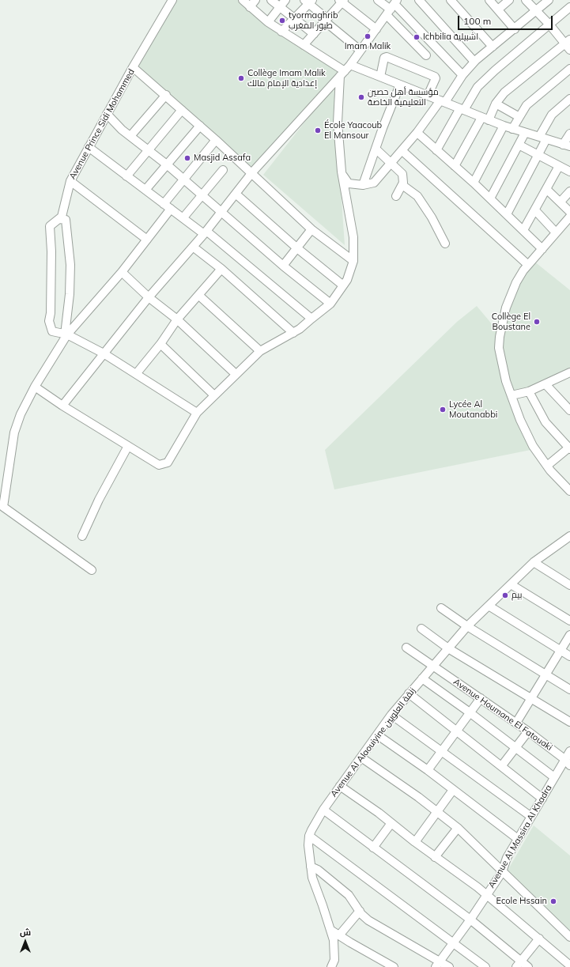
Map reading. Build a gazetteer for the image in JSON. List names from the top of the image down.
{
  "streets": {
    "street": [
      "Avenue Prince Sidi Mohammed",
      "Avenue Houmane El Fatouaki",
      "Avenue Al Alaouiyine زنقة العلويين",
      "Avenue Al Massira Al Khadra"
    ]
  },
  "crossings": [
    ["Avenue Houmane El Fatouaki", "Avenue Al Alaouiyine زنقة العلويين"],
    ["Avenue Houmane El Fatouaki", "Avenue Al Massira Al Khadra"]
  ],
  "places": [
    "tyormaghrib طيور المغرب",
    "Imam Malik",
    "Ichbilia اشبيلية",
    "Collège Imam Malik إعدادية الإمام مالك",
    "مؤسسة أهل حصين التعليمية الخاصة",
    "École Yaacoub El Mansour",
    "Masjid Assafa",
    "Collège El Boustane",
    "Lycée Al Moutanabbi",
    "بيم",
    "Ecole Hssain"
  ],
  "scale_bar": "100 m",
  "north": "top"
}
